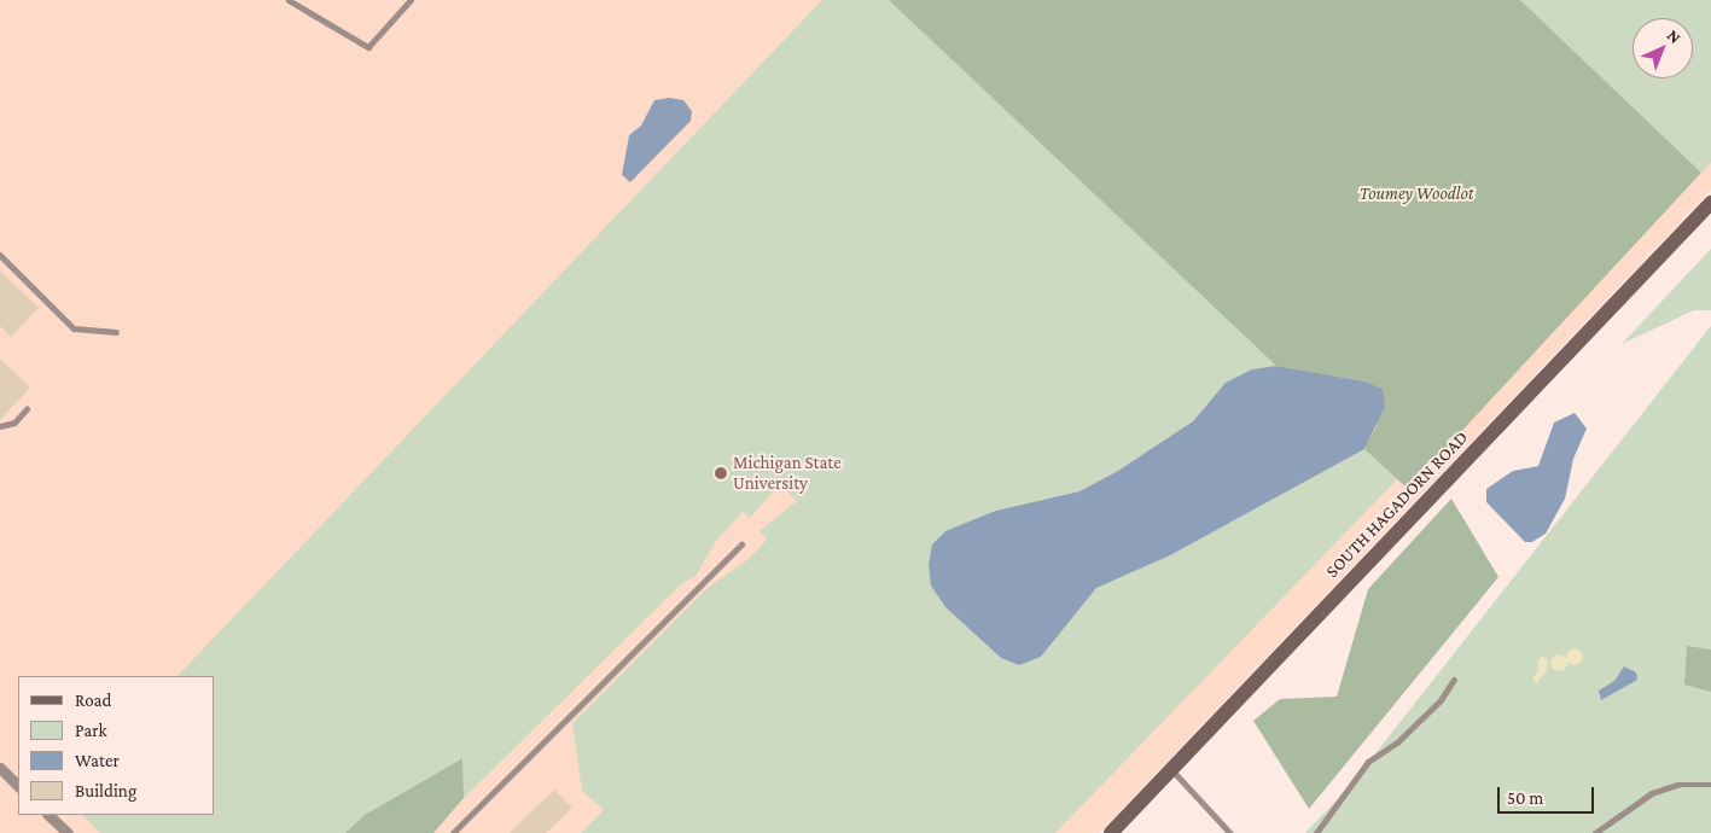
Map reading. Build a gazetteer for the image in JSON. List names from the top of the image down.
{
  "streets": {
    "street": ["SOUTH HAGADORN ROAD"]
  },
  "parks": ["Toumey Woodlot"],
  "places": ["Michigan State University"],
  "legend": [
    "Road",
    "Park",
    "Water",
    "Building"
  ],
  "scale_bar": "50 m",
  "north": "top right"
}
